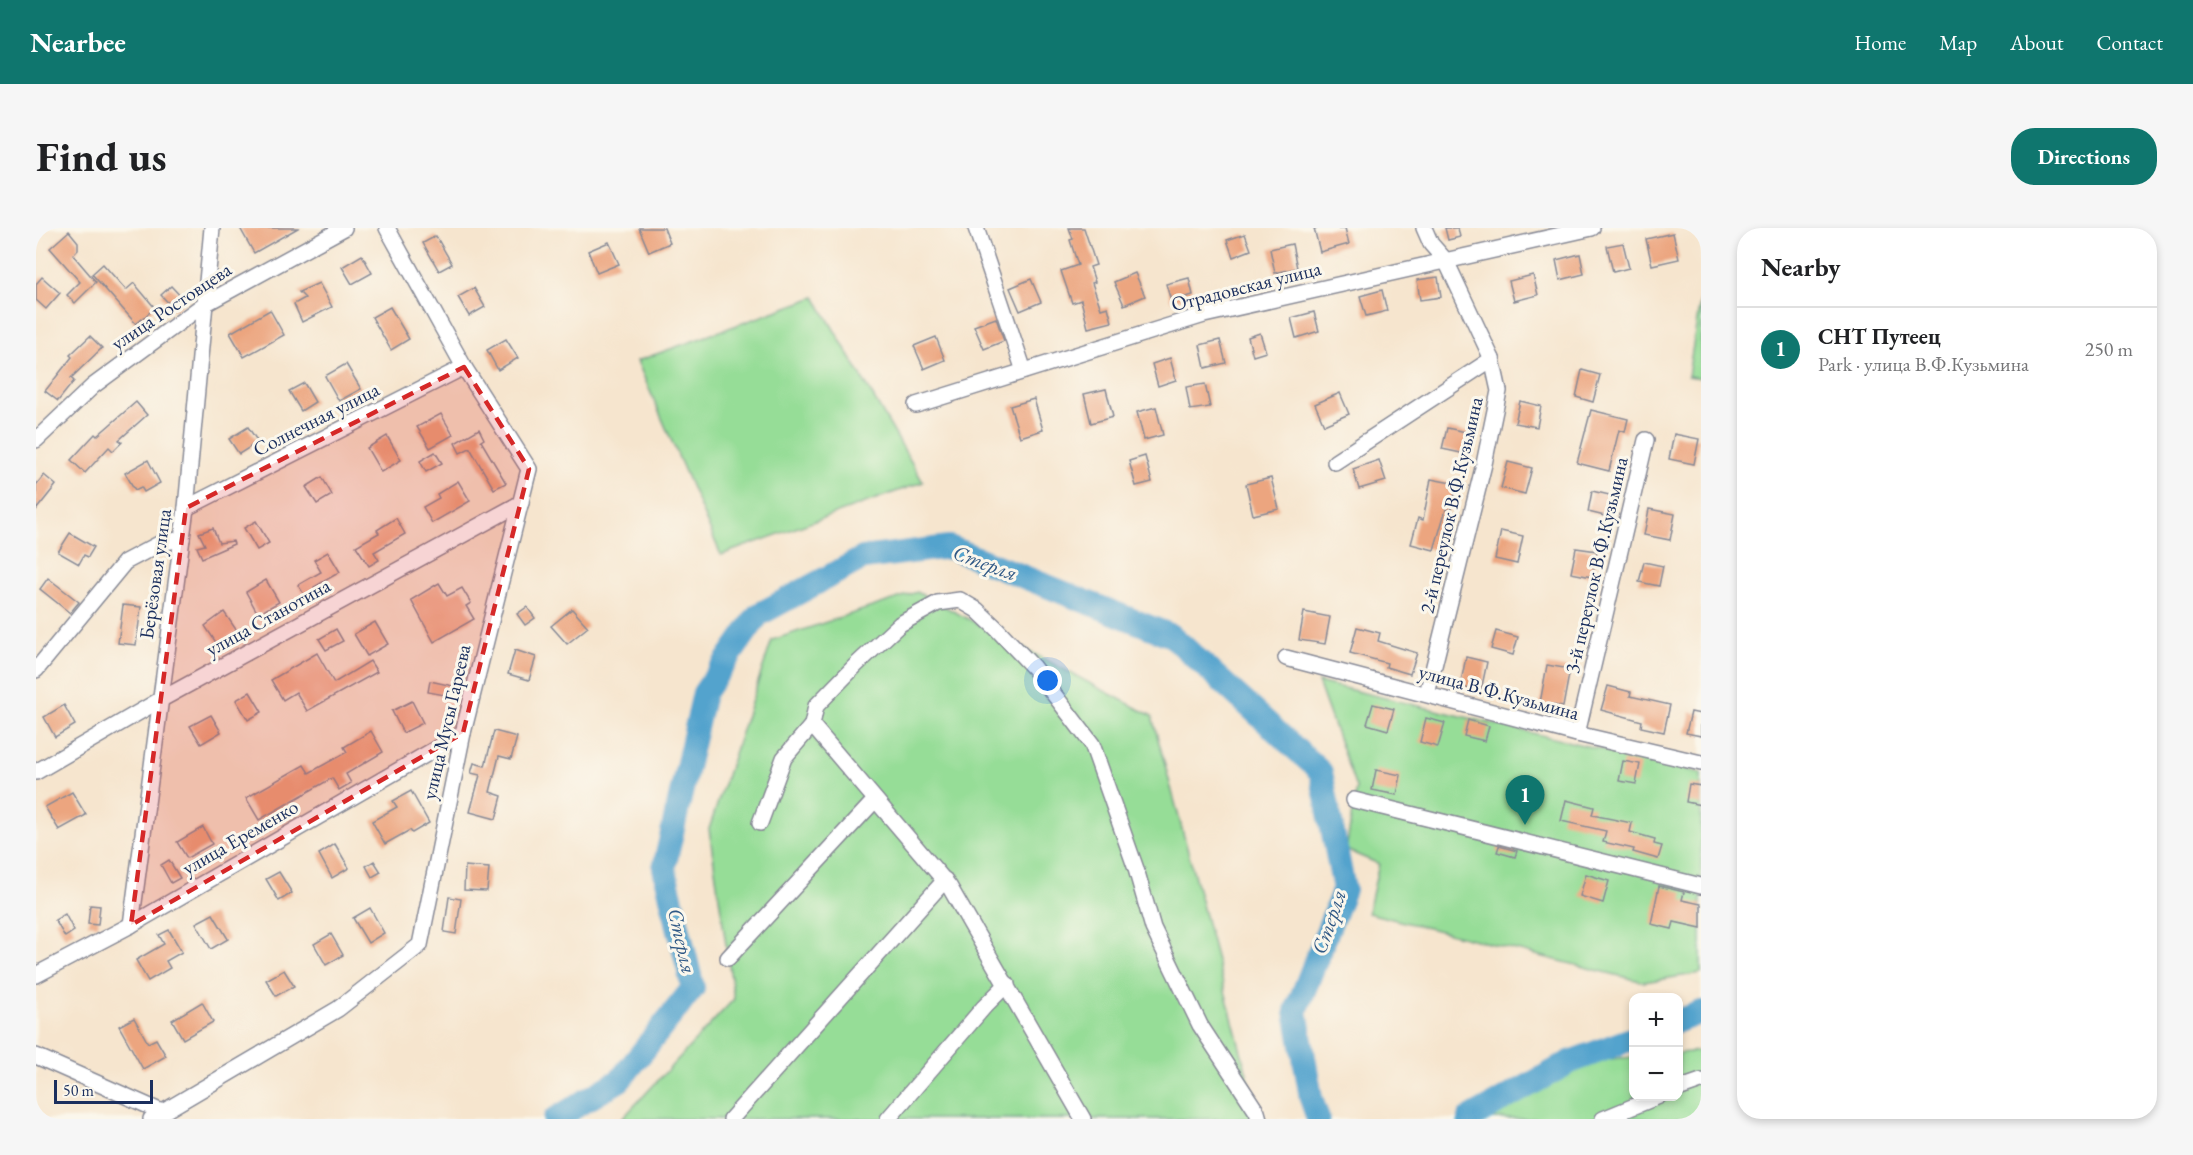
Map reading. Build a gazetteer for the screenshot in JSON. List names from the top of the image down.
{
  "streets": {
    "street": [
      "Отрадовская улица",
      "улица Ростовцева",
      "Солнечная улица",
      "2-й переулок В.Ф.Кузьмина",
      "3-й переулок В.Ф.Кузьмина",
      "Берёзовая улица",
      "улица Станотина",
      "улица В.Ф.Кузьмина",
      "улица Мусы Гареева",
      "улица Еременко"
    ]
  },
  "crossings": [
    ["Отрадовская улица", "2-й переулок В.Ф.Кузьмина"],
    ["улица Ростовцева", "Берёзовая улица"],
    ["Солнечная улица", "Берёзовая улица"],
    ["Солнечная улица", "улица Мусы Гареева"],
    ["2-й переулок В.Ф.Кузьмина", "улица В.Ф.Кузьмина"],
    ["3-й переулок В.Ф.Кузьмина", "улица В.Ф.Кузьмина"],
    ["Берёзовая улица", "улица Станотина"],
    ["Берёзовая улица", "улица Еременко"],
    ["улица Станотина", "улица Мусы Гареева"],
    ["улица Мусы Гареева", "улица Еременко"]
  ],
  "water": ["Стерля"],
  "scale_bar": "50 m",
  "page": {
    "header": "Nearbee",
    "nav": [
      "Home",
      "Map",
      "About",
      "Contact"
    ],
    "buttons": "Directions",
    "title": "Find us",
    "heading": "Nearby",
    "list": [
      {
        "mark": "1",
        "name": "СНТ Путеец",
        "note": "Park · улица В.Ф.Кузьмина",
        "value": "250 m"
      }
    ],
    "pins": "1",
    "map_buttons": ["+", "−"],
    "scale": "50 m"
  }
}
